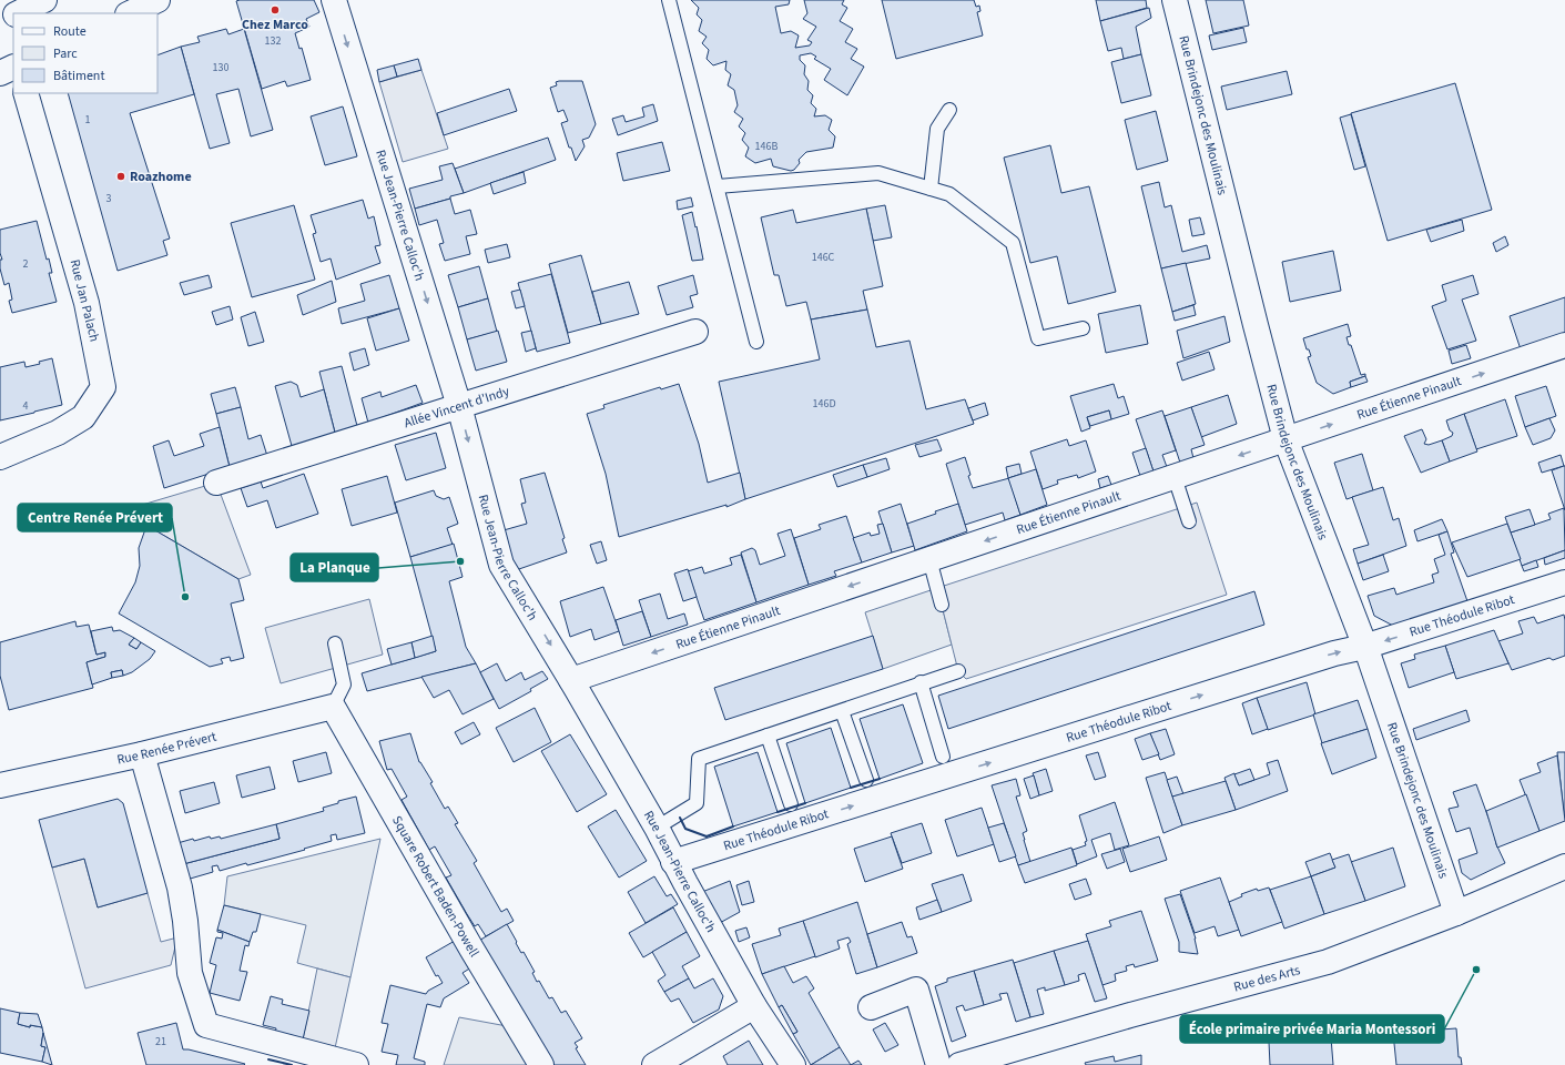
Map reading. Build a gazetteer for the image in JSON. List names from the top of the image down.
{
  "streets": {
    "street": [
      "Rue Brindejonc des Moulinais",
      "Rue Jean-Pierre Calloc'h",
      "Rue Jan Palach",
      "Rue Étienne Pinault",
      "Allée Vincent d'Indy",
      "Rue Théodule Ribot",
      "Rue Renée Prévert",
      "Square Robert Baden-Powell",
      "Rue des Arts"
    ]
  },
  "crossings": [
    ["Rue Brindejonc des Moulinais", "Rue Étienne Pinault"],
    ["Rue Brindejonc des Moulinais", "Rue Théodule Ribot"],
    ["Rue Brindejonc des Moulinais", "Rue des Arts"],
    ["Rue Jean-Pierre Calloc'h", "Rue Étienne Pinault"],
    ["Rue Jean-Pierre Calloc'h", "Allée Vincent d'Indy"],
    ["Rue Jean-Pierre Calloc'h", "Rue Théodule Ribot"],
    ["Rue Renée Prévert", "Square Robert Baden-Powell"]
  ],
  "one_way": ["Rue Jean-Pierre Calloc'h"],
  "places": [
    "Chez Marco",
    "Roazhome",
    "La Planque",
    "Centre Renée Prévert",
    "École primaire privée Maria Montessori"
  ],
  "house_numbers": [
    "132",
    "130",
    "1",
    "146B",
    "3",
    "146C",
    "2",
    "146D",
    "4",
    "21"
  ],
  "legend": ["Route", "Parc", "Bâtiment"]
}
